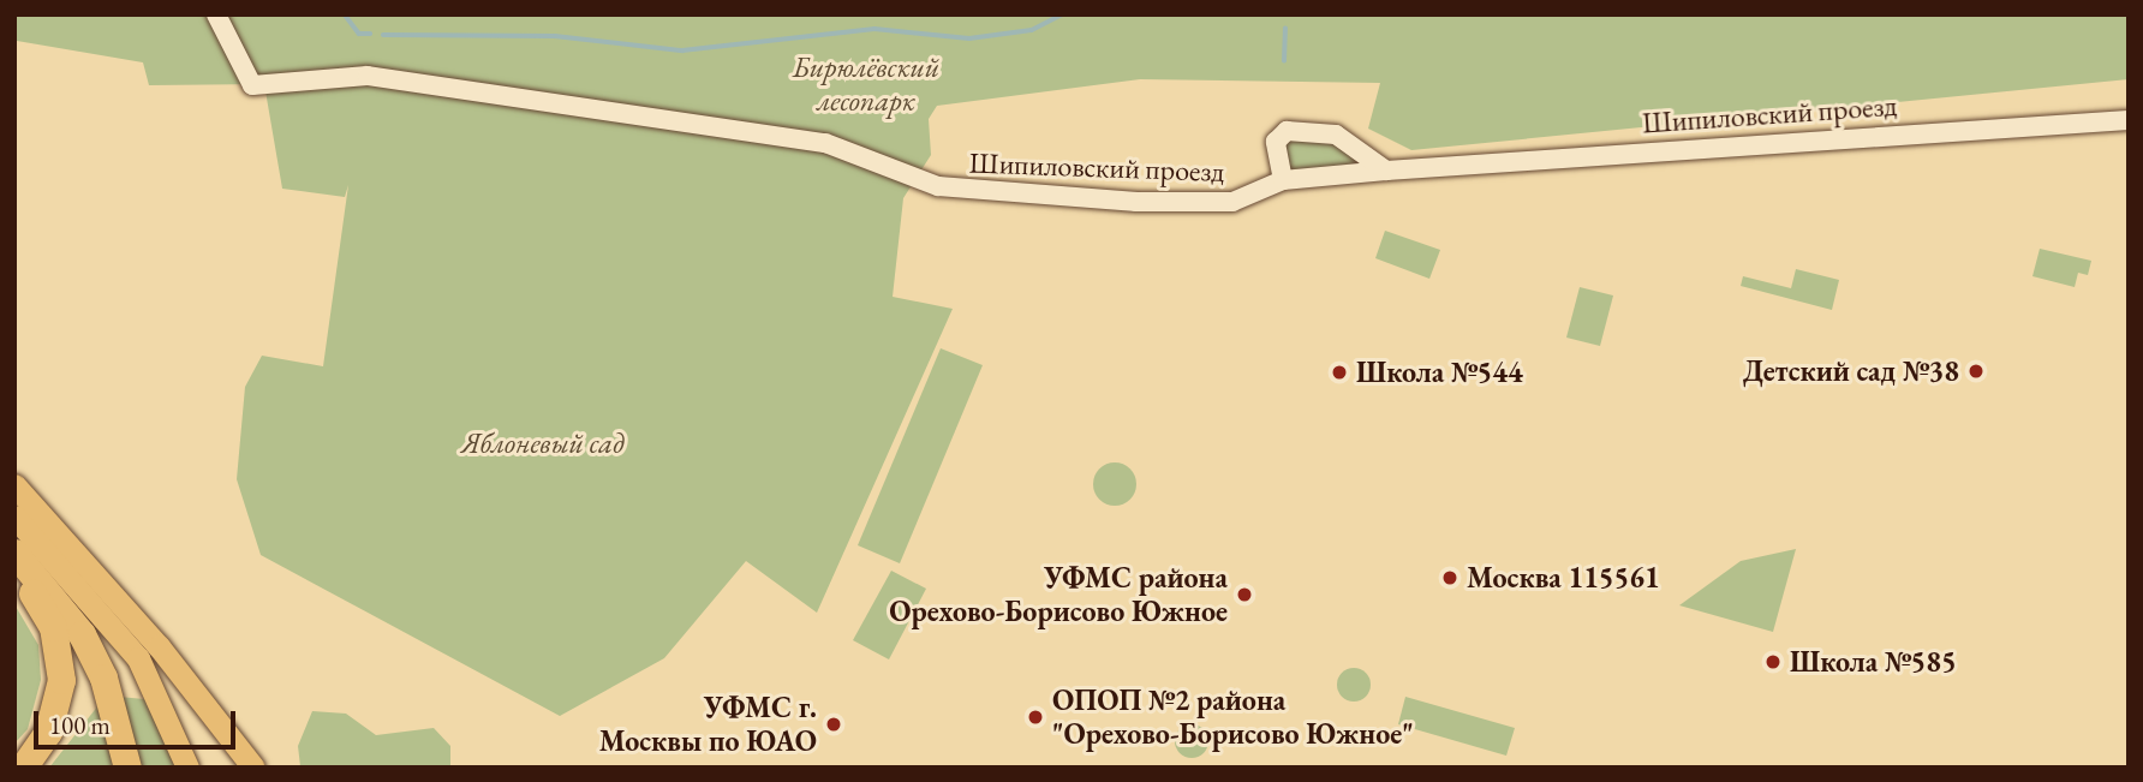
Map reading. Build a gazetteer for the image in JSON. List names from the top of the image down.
{
  "streets": {
    "street": ["Шипиловский проезд"]
  },
  "parks": ["Бирюлёвский лесопарк", "Яблоневый сад"],
  "places": [
    "Детский сад №38",
    "Школа №544",
    "Москва 115561",
    "УФМС района Орехово-Борисово Южное",
    "Школа №585",
    "ОПОП №2 района \"Орехово-Борисово Южное\"",
    "УФМС г. Москвы по ЮАО"
  ],
  "scale_bar": "100 m"
}
